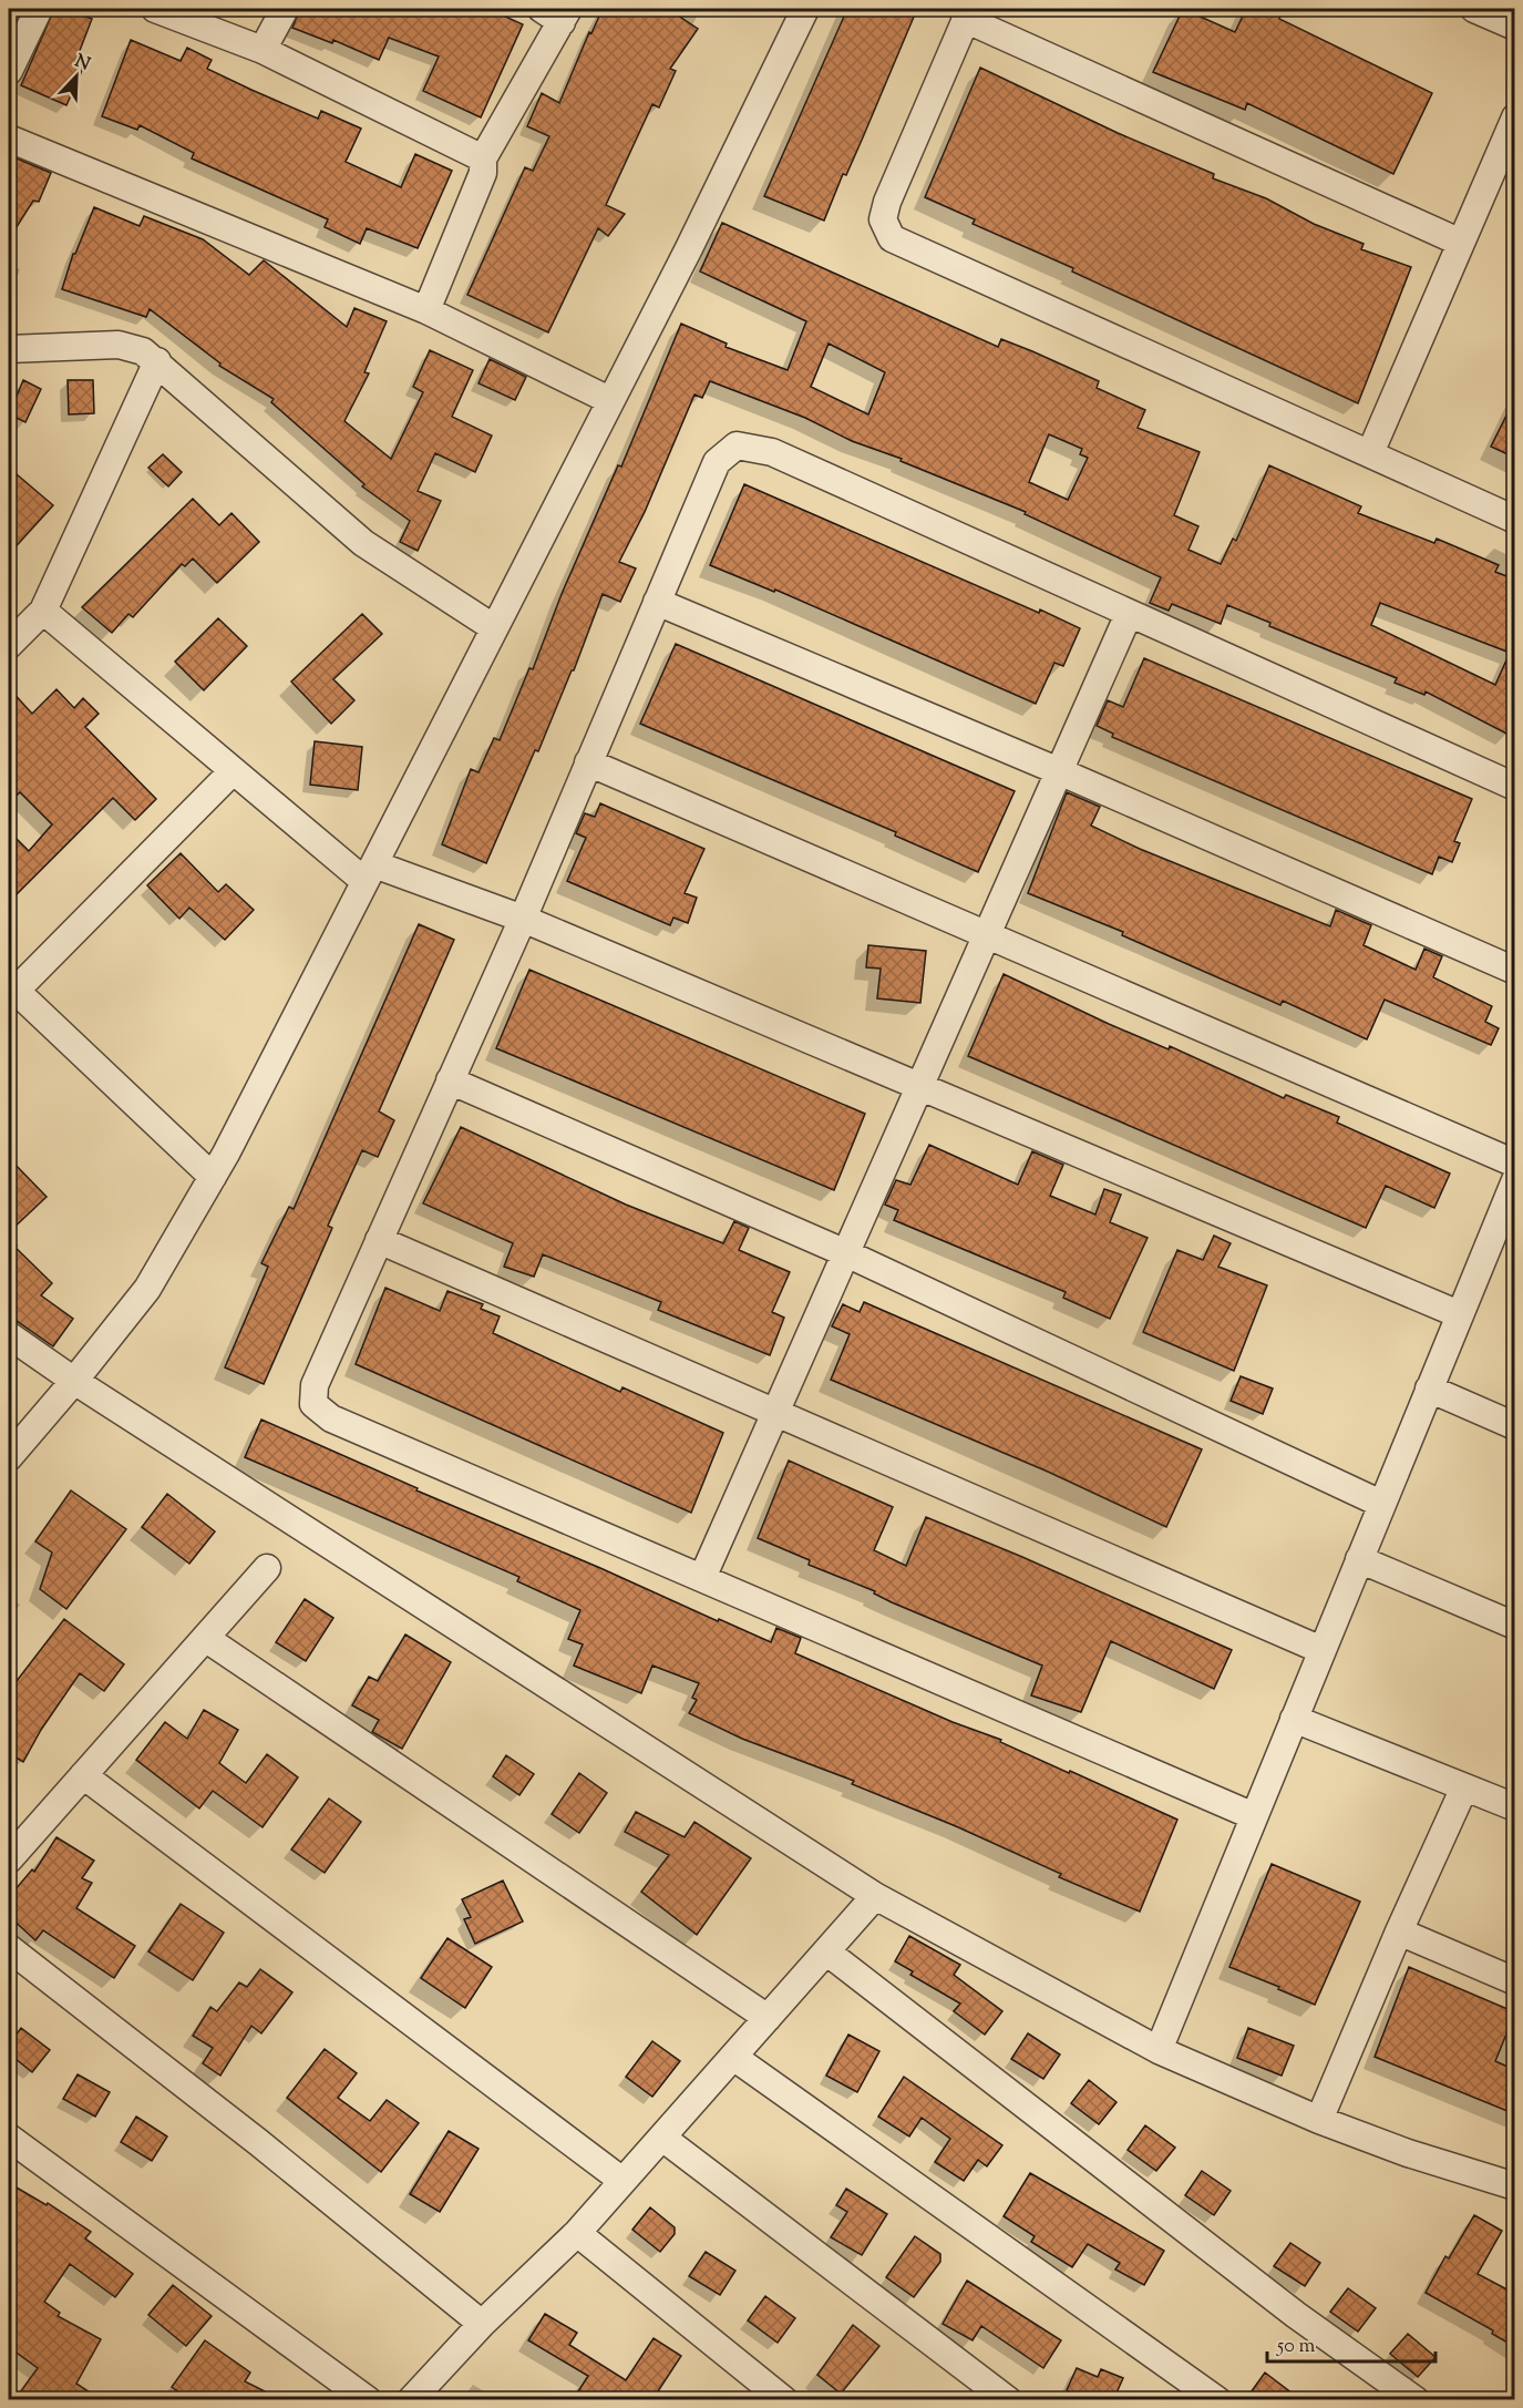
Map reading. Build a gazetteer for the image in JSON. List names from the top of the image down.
{
  "scale_bar": "50 m",
  "north": "top right"
}
